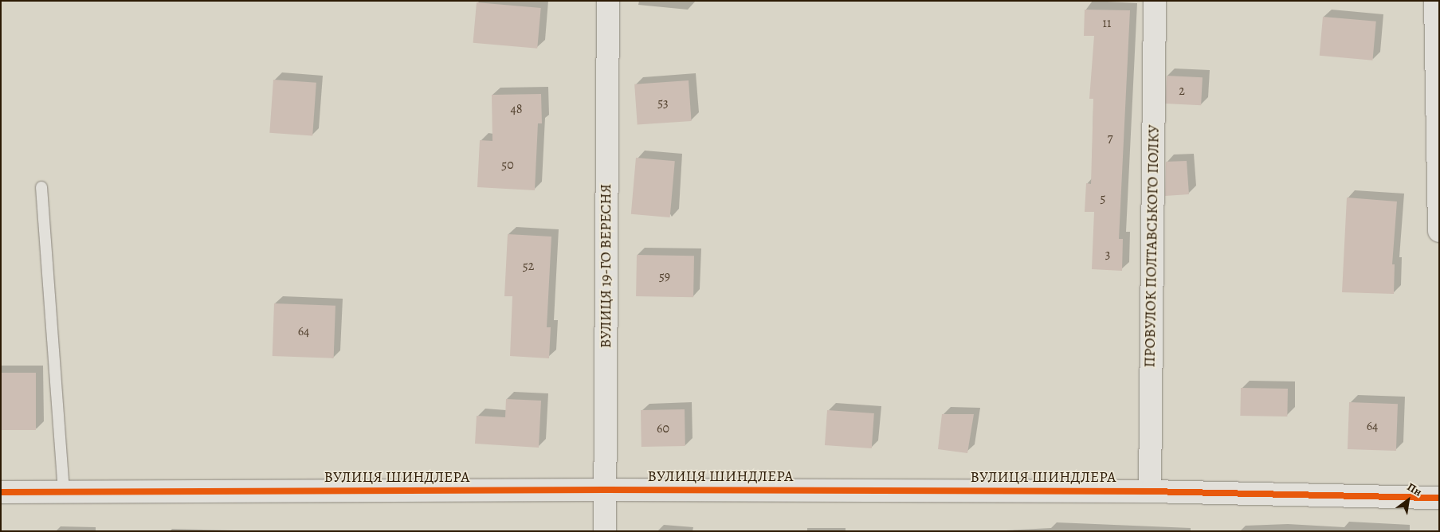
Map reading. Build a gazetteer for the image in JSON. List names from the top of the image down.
{
  "streets": {
    "street": ["ПРОВУЛОК ПОЛТАВСЬКОГО ПОЛКУ", "ВУЛИЦЯ 19-ГО ВЕРЕСНЯ", "ВУЛИЦЯ ШИНДЛЕРА"]
  },
  "crossings": [
    ["ПРОВУЛОК ПОЛТАВСЬКОГО ПОЛКУ", "ВУЛИЦЯ ШИНДЛЕРА"],
    ["ВУЛИЦЯ 19-ГО ВЕРЕСНЯ", "ВУЛИЦЯ ШИНДЛЕРА"]
  ],
  "house_numbers": [
    "11",
    "2",
    "53",
    "48",
    "7",
    "50",
    "5",
    "3",
    "52",
    "59",
    "64",
    "64",
    "60"
  ],
  "north": "top right"
}
